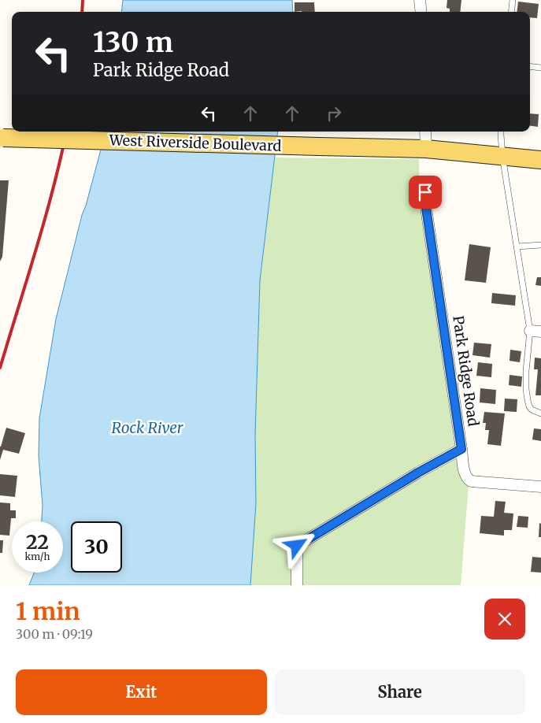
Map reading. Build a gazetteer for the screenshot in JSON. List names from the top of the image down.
{
  "streets": {
    "main road": ["West Riverside Boulevard"],
    "street": ["Park Ridge Road"]
  },
  "water": ["Rock River"],
  "page": {
    "turn": ["130 m", "Park Ridge Road"],
    "speed": "22 km/h",
    "limit": "30",
    "heading": ["1 min", "300 m · 09:19"],
    "buttons": ["Exit", "Share"]
  }
}
